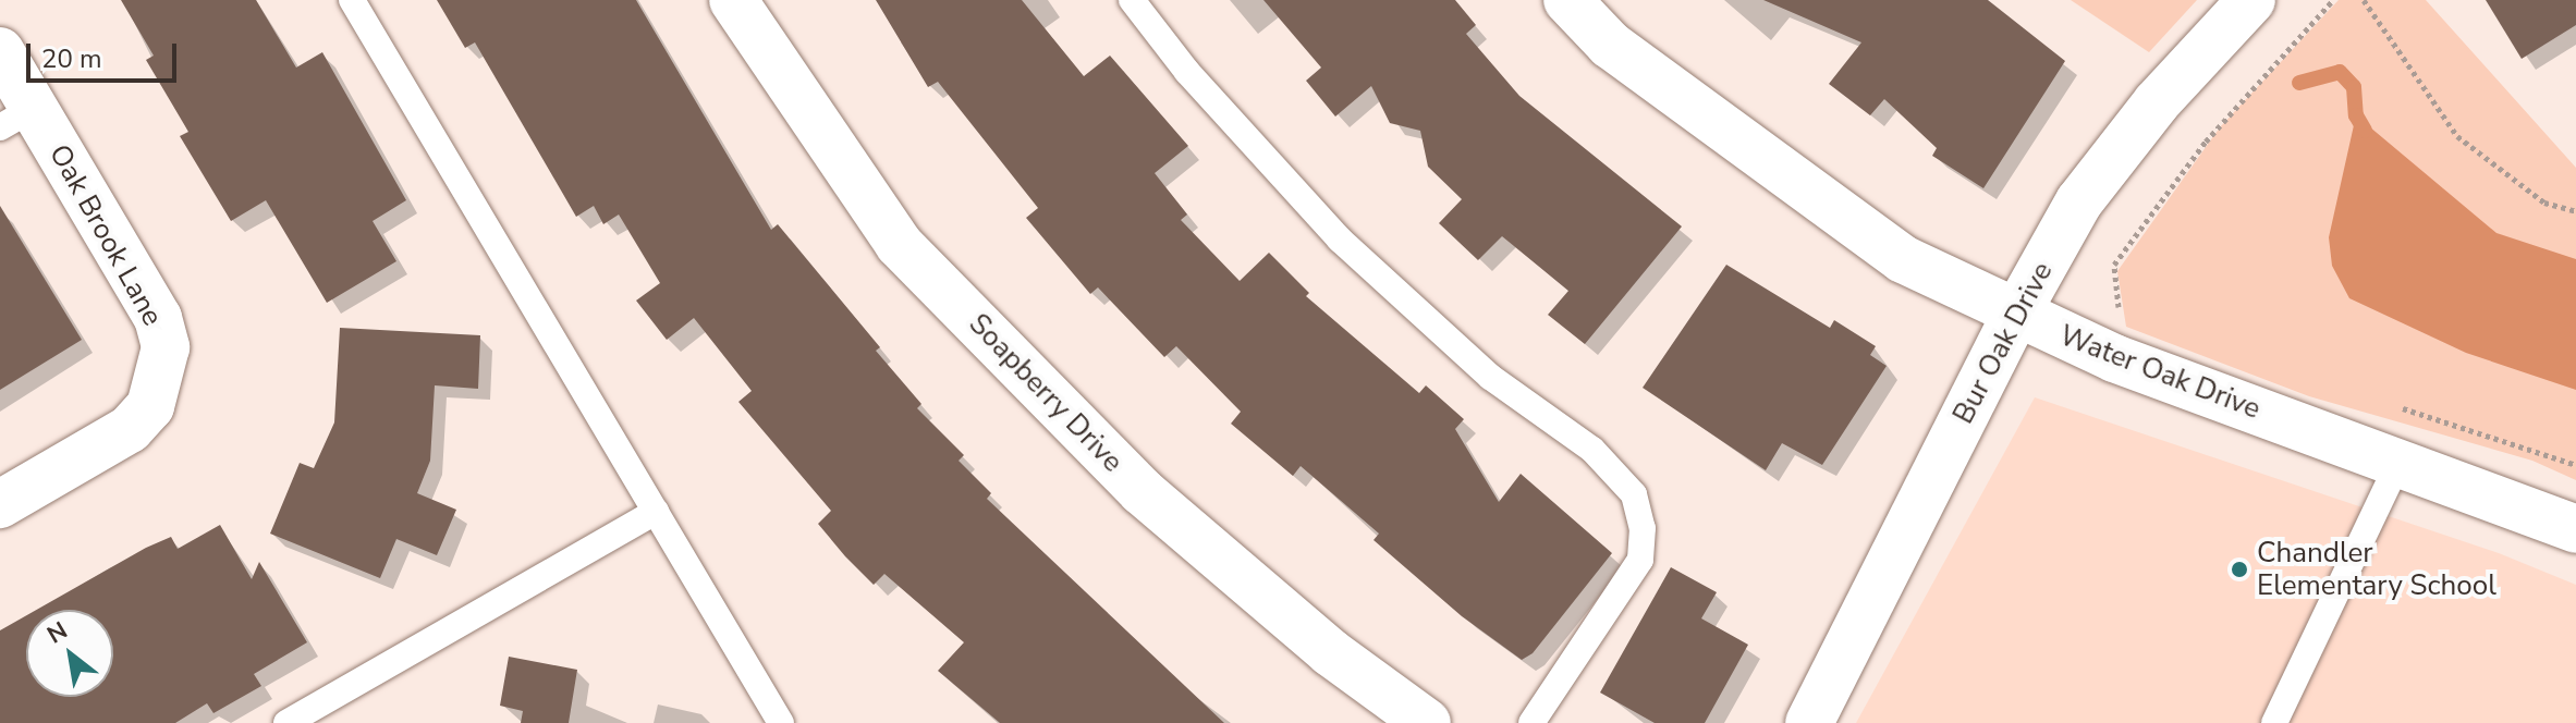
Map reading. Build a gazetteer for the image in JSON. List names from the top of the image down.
{
  "streets": {
    "street": [
      "Oak Brook Lane",
      "Bur Oak Drive",
      "Water Oak Drive",
      "Soapberry Drive"
    ]
  },
  "crossings": [
    ["Bur Oak Drive", "Water Oak Drive"]
  ],
  "places": ["Chandler Elementary School"],
  "scale_bar": "20 m",
  "north": "top left"
}
